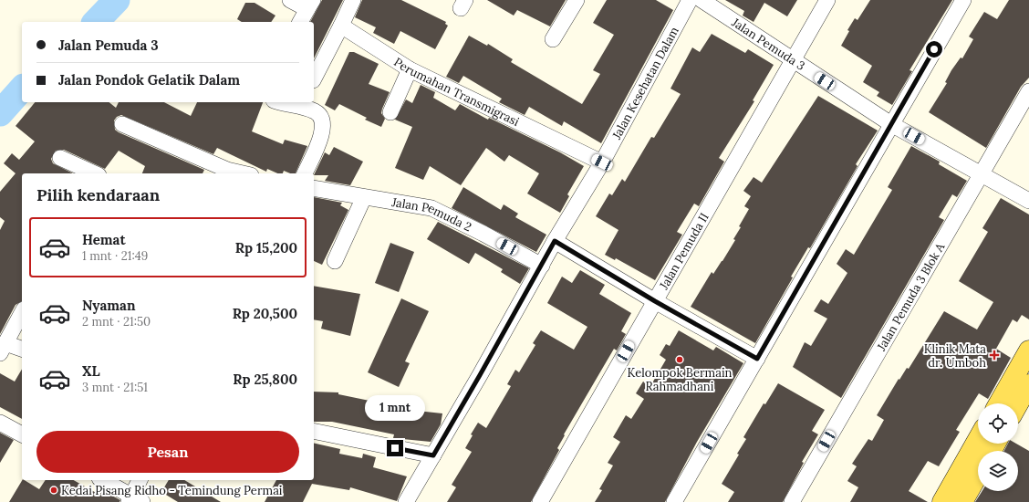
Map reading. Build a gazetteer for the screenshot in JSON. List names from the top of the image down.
{
  "streets": {
    "street": [
      "Jalan Pemuda 3",
      "Jalan Kesehatan Dalam",
      "Perumahan Transmigrasi",
      "Jalan Pemuda 2",
      "Jalan Pemuda II",
      "Jalan Pemuda 3 Blok A"
    ]
  },
  "crossings": [
    ["Jalan Pemuda 3", "Jalan Pemuda II"],
    ["Jalan Pemuda 3", "Jalan Pemuda 3 Blok A"],
    ["Jalan Kesehatan Dalam", "Perumahan Transmigrasi"],
    ["Jalan Kesehatan Dalam", "Jalan Pemuda 2"]
  ],
  "places": {
    "health": ["Klinik Mata dr. Umboh"],
    "other": ["Kelompok Bermain Rahmadhani", "Kedai Pisang Ridho - Temindung Permai"]
  },
  "page": {
    "banner": ["Jalan Pemuda 3", "Jalan Pondok Gelatik Dalam"],
    "heading": "Pilih kendaraan",
    "list": [
      {
        "name": "Hemat",
        "note": "1 mnt · 21:49",
        "value": "Rp 15,200"
      },
      {
        "name": "Nyaman",
        "note": "2 mnt · 21:50",
        "value": "Rp 20,500"
      },
      {
        "name": "XL",
        "note": "3 mnt · 21:51",
        "value": "Rp 25,800"
      }
    ],
    "bubble": "1 mnt",
    "buttons": "Pesan"
  }
}
